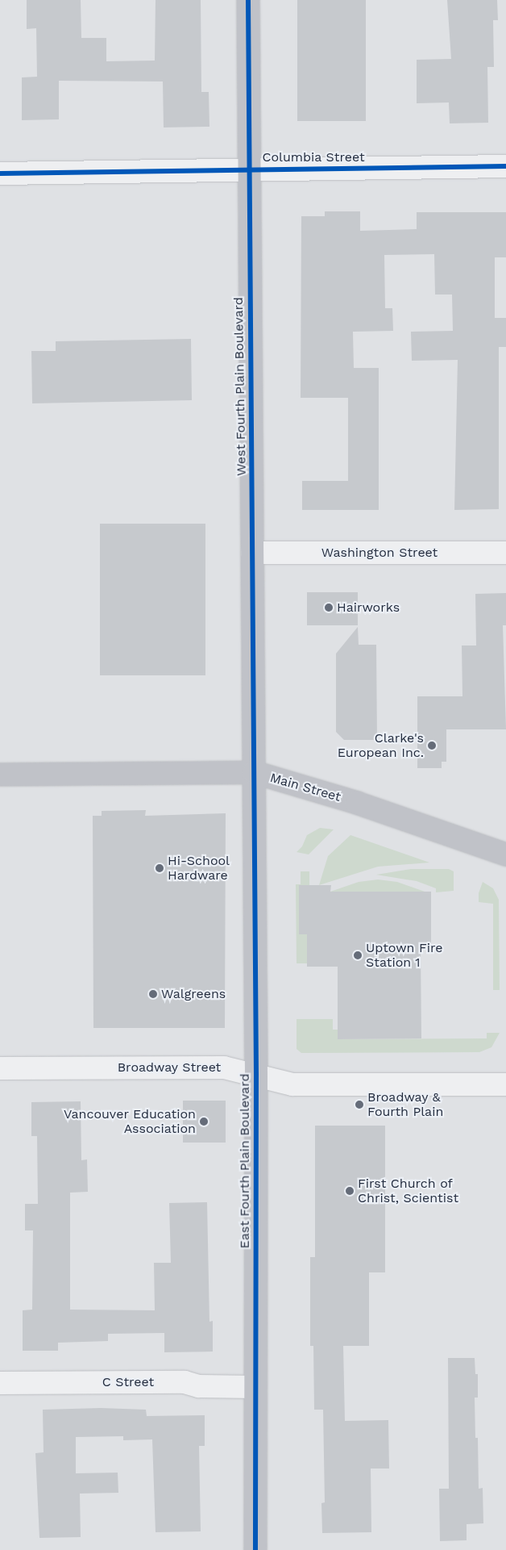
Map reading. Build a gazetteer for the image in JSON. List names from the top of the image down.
{
  "streets": {
    "main road": ["West Fourth Plain Boulevard", "Main Street", "East Fourth Plain Boulevard"],
    "street": [
      "Columbia Street",
      "Washington Street",
      "Broadway Street",
      "C Street"
    ]
  },
  "crossings": [
    ["Columbia Street", "West Fourth Plain Boulevard"],
    ["West Fourth Plain Boulevard", "Washington Street"],
    ["West Fourth Plain Boulevard", "Main Street"],
    ["West Fourth Plain Boulevard", "East Fourth Plain Boulevard"],
    ["Main Street", "East Fourth Plain Boulevard"],
    ["Broadway Street", "East Fourth Plain Boulevard"],
    ["East Fourth Plain Boulevard", "C Street"]
  ],
  "places": [
    "Hairworks",
    "Clarke's European Inc.",
    "Hi-School Hardware",
    "Uptown Fire Station 1",
    "Walgreens",
    "Broadway & Fourth Plain",
    "Vancouver Education Association",
    "First Church of Christ, Scientist"
  ]
}
